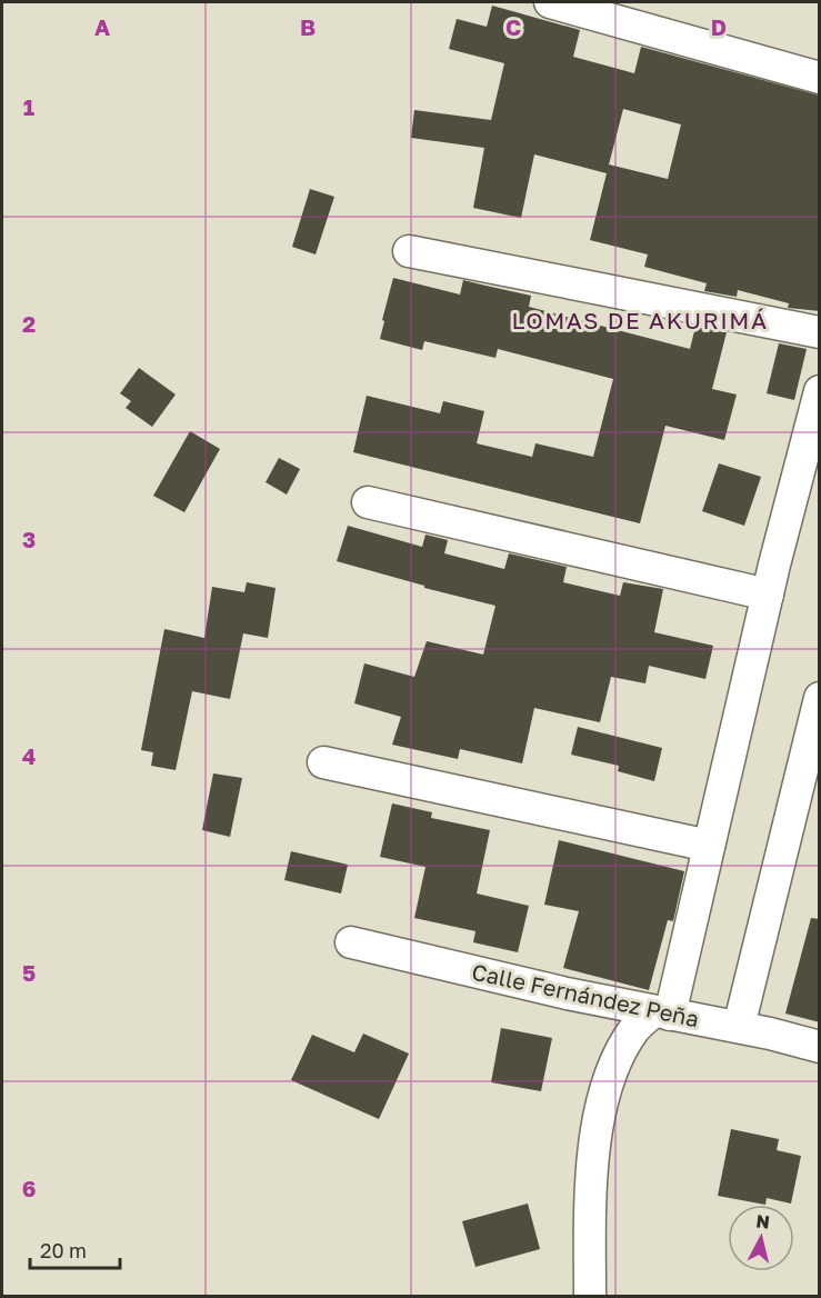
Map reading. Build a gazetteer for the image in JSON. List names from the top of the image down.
{
  "streets": {
    "street": ["Calle Fernández Peña"]
  },
  "districts": ["LOMAS DE AKURIMÁ"],
  "scale_bar": "20 m",
  "north": "top",
  "grid": {
    "columns": [
      "A",
      "B",
      "C",
      "D"
    ],
    "rows": [
      "1",
      "2",
      "3",
      "4",
      "5",
      "6"
    ]
  }
}
